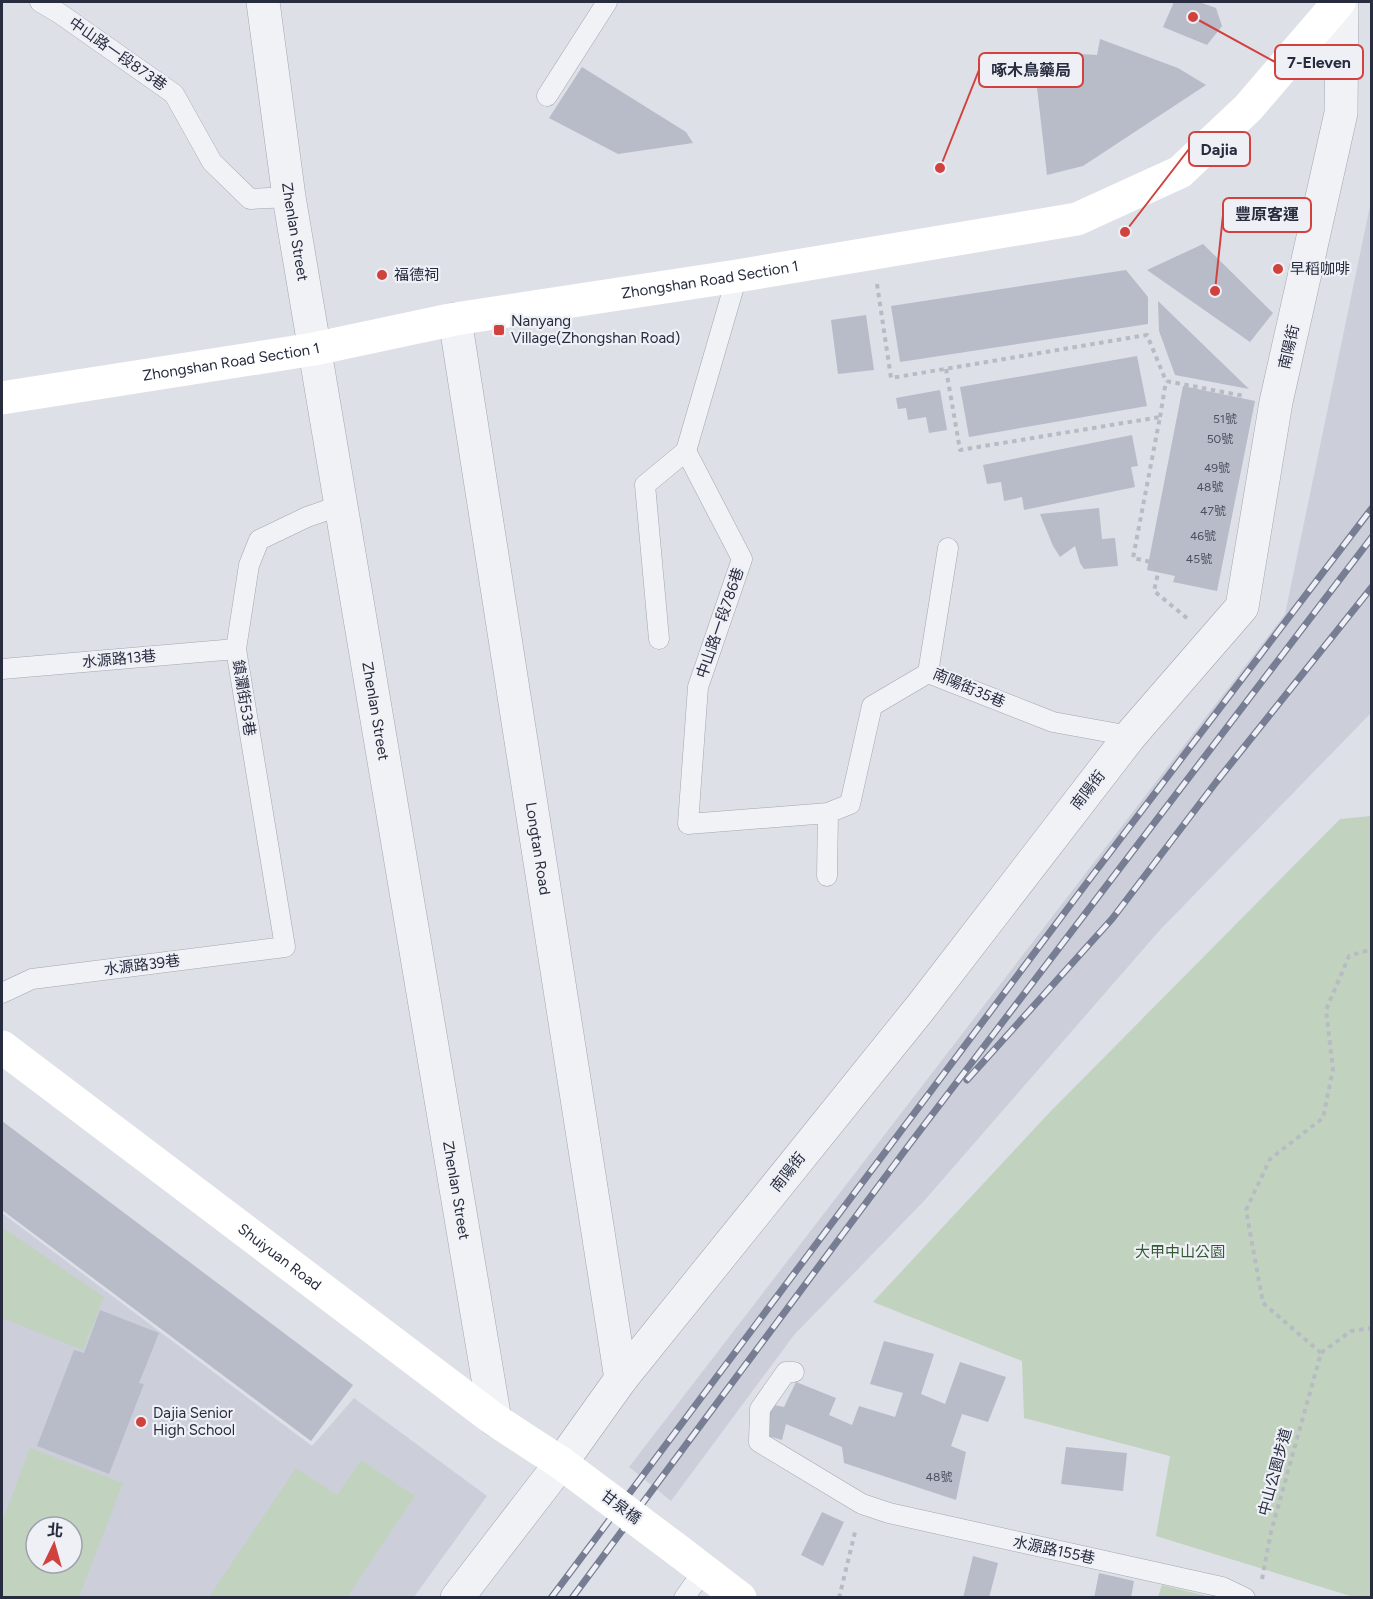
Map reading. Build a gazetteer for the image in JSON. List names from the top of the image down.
{
  "streets": {
    "main road": ["Zhongshan Road Section 1", "Shuiyuan Road", "甘泉橋"],
    "street": ["Zhenlan Street", "南陽街", "Longtan Road"],
    "lane": [
      "中山路一段873巷",
      "中山路一段786巷",
      "水源路13巷",
      "南陽街35巷",
      "鎮瀾街53巷",
      "水源路39巷",
      "水源路155巷"
    ],
    "path": ["中山公園步道"]
  },
  "crossings": [
    ["中山路一段873巷", "Zhenlan Street"],
    ["Zhenlan Street", "Zhongshan Road Section 1"],
    ["Zhenlan Street", "鎮瀾街53巷"],
    ["Zhenlan Street", "Shuiyuan Road"],
    ["Zhongshan Road Section 1", "南陽街"],
    ["Zhongshan Road Section 1", "Longtan Road"],
    ["南陽街", "南陽街35巷"],
    ["南陽街", "Longtan Road"],
    ["南陽街", "Shuiyuan Road"],
    ["南陽街", "甘泉橋"],
    ["水源路13巷", "鎮瀾街53巷"],
    ["鎮瀾街53巷", "水源路39巷"],
    ["Shuiyuan Road", "甘泉橋"],
    ["中山公園步道", "水源路155巷"]
  ],
  "parks": ["大甲中山公園"],
  "places": {
    "other": [
      "7-Eleven",
      "啄木鳥藥局",
      "Dajia",
      "早稻咖啡",
      "福德祠",
      "豐原客運",
      "Dajia Senior High School"
    ],
    "transit": ["Nanyang Village(Zhongshan Road)"]
  },
  "house_numbers": [
    "51號",
    "50號",
    "49號",
    "48號",
    "47號",
    "46號",
    "45號",
    "48號"
  ],
  "north": "top"
}
